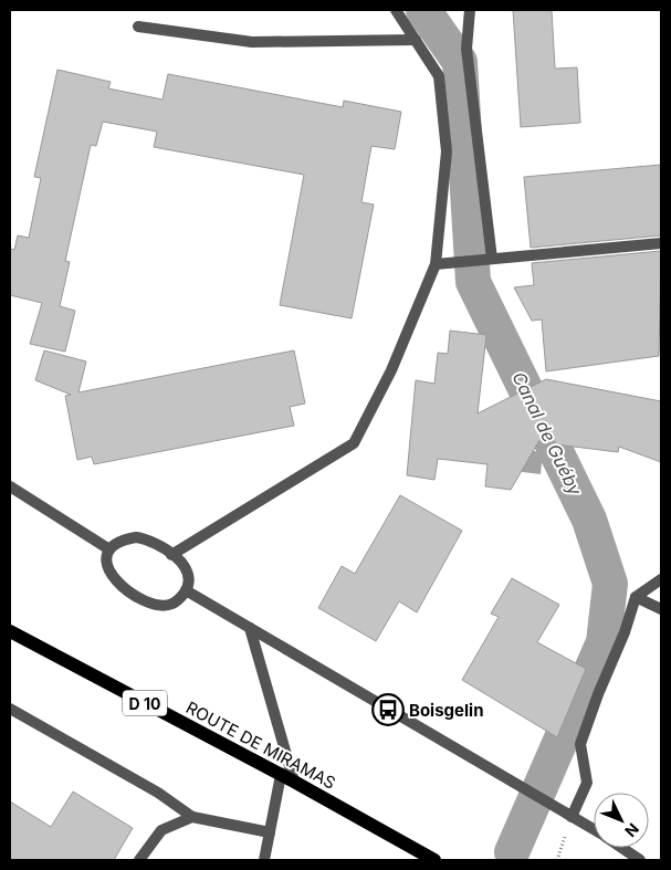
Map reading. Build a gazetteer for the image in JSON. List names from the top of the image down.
{
  "streets": {
    "main road": ["D 10", "ROUTE DE MIRAMAS"]
  },
  "water": ["Canal de Guéby"],
  "places": {
    "bus stop": ["Boisgelin"]
  },
  "north": "bottom right"
}
